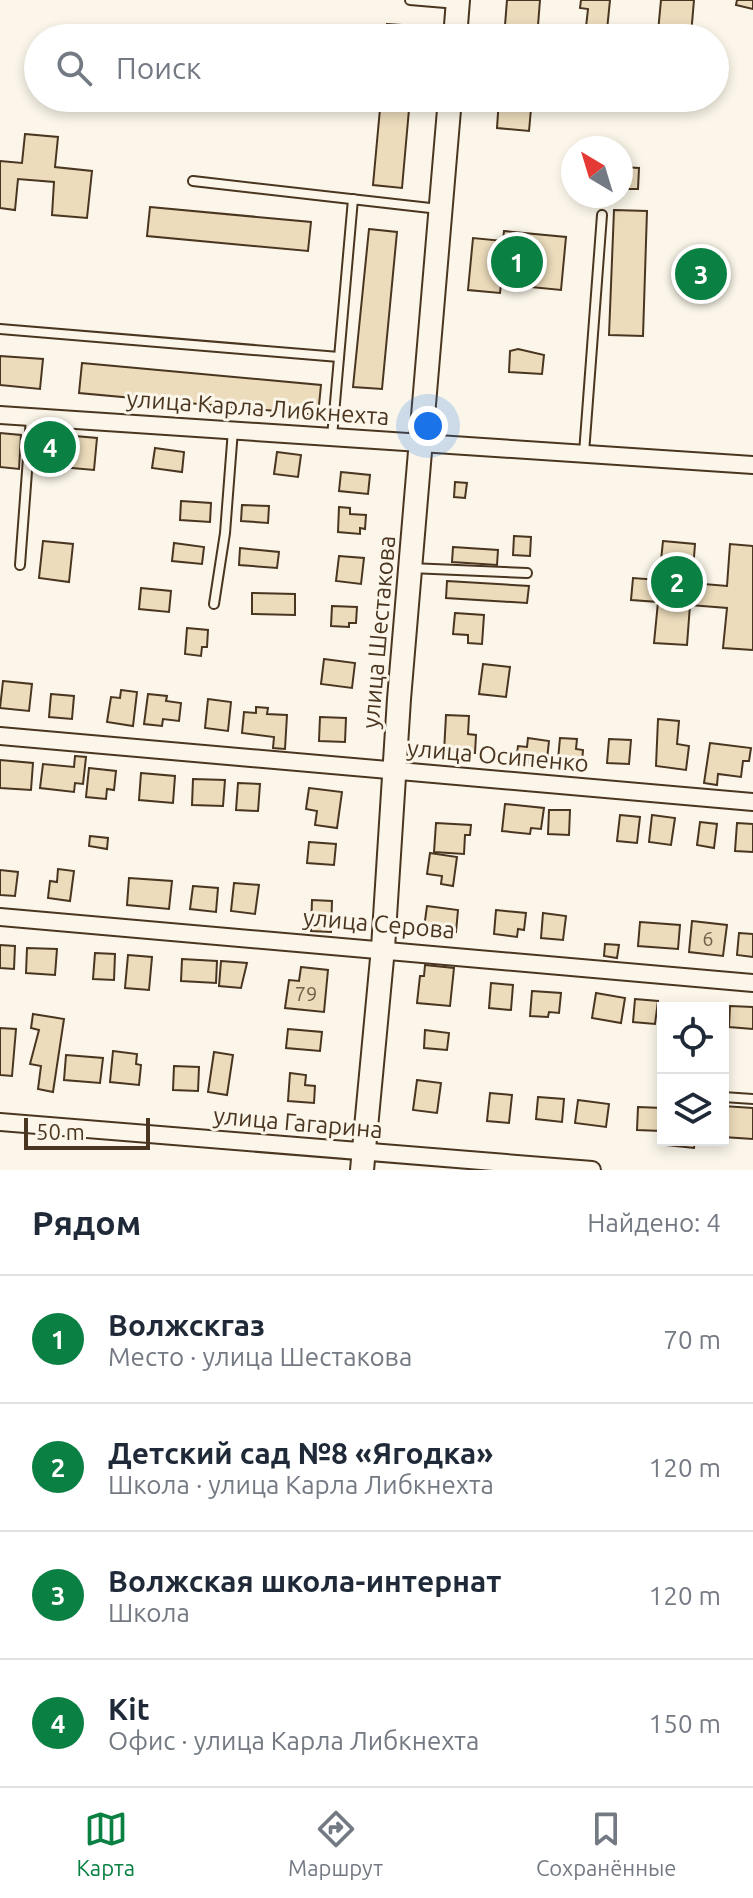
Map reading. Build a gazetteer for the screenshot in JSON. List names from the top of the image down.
{
  "streets": {
    "main road": ["улица Шестакова"],
    "street": [
      "улица Карла Либкнехта",
      "улица Осипенко",
      "улица Серова",
      "улица Гагарина"
    ]
  },
  "crossings": [
    ["улица Карла Либкнехта", "улица Шестакова"],
    ["улица Шестакова", "улица Осипенко"],
    ["улица Шестакова", "улица Серова"],
    ["улица Шестакова", "улица Гагарина"]
  ],
  "house_numbers": ["6", "79"],
  "scale_bar": "50 m",
  "north": "top left",
  "page": {
    "search": "Поиск",
    "pins": [
      "1",
      "3",
      "4",
      "2"
    ],
    "scale": "50 m",
    "heading": ["Рядом", "Найдено: 4"],
    "list": [
      {
        "mark": "1",
        "name": "Волжскгаз",
        "note": "Место · улица Шестакова",
        "value": "70 m"
      },
      {
        "mark": "2",
        "name": "Детский сад №8 «Ягодка»",
        "note": "Школа · улица Карла Либкнехта",
        "value": "120 m"
      },
      {
        "mark": "3",
        "name": "Волжская школа-интернат",
        "note": "Школа",
        "value": "120 m"
      },
      {
        "mark": "4",
        "name": "Kit",
        "note": "Офис · улица Карла Либкнехта",
        "value": "150 m"
      }
    ],
    "nav": ["Карта", "Маршрут", "Сохранённые"]
  }
}
